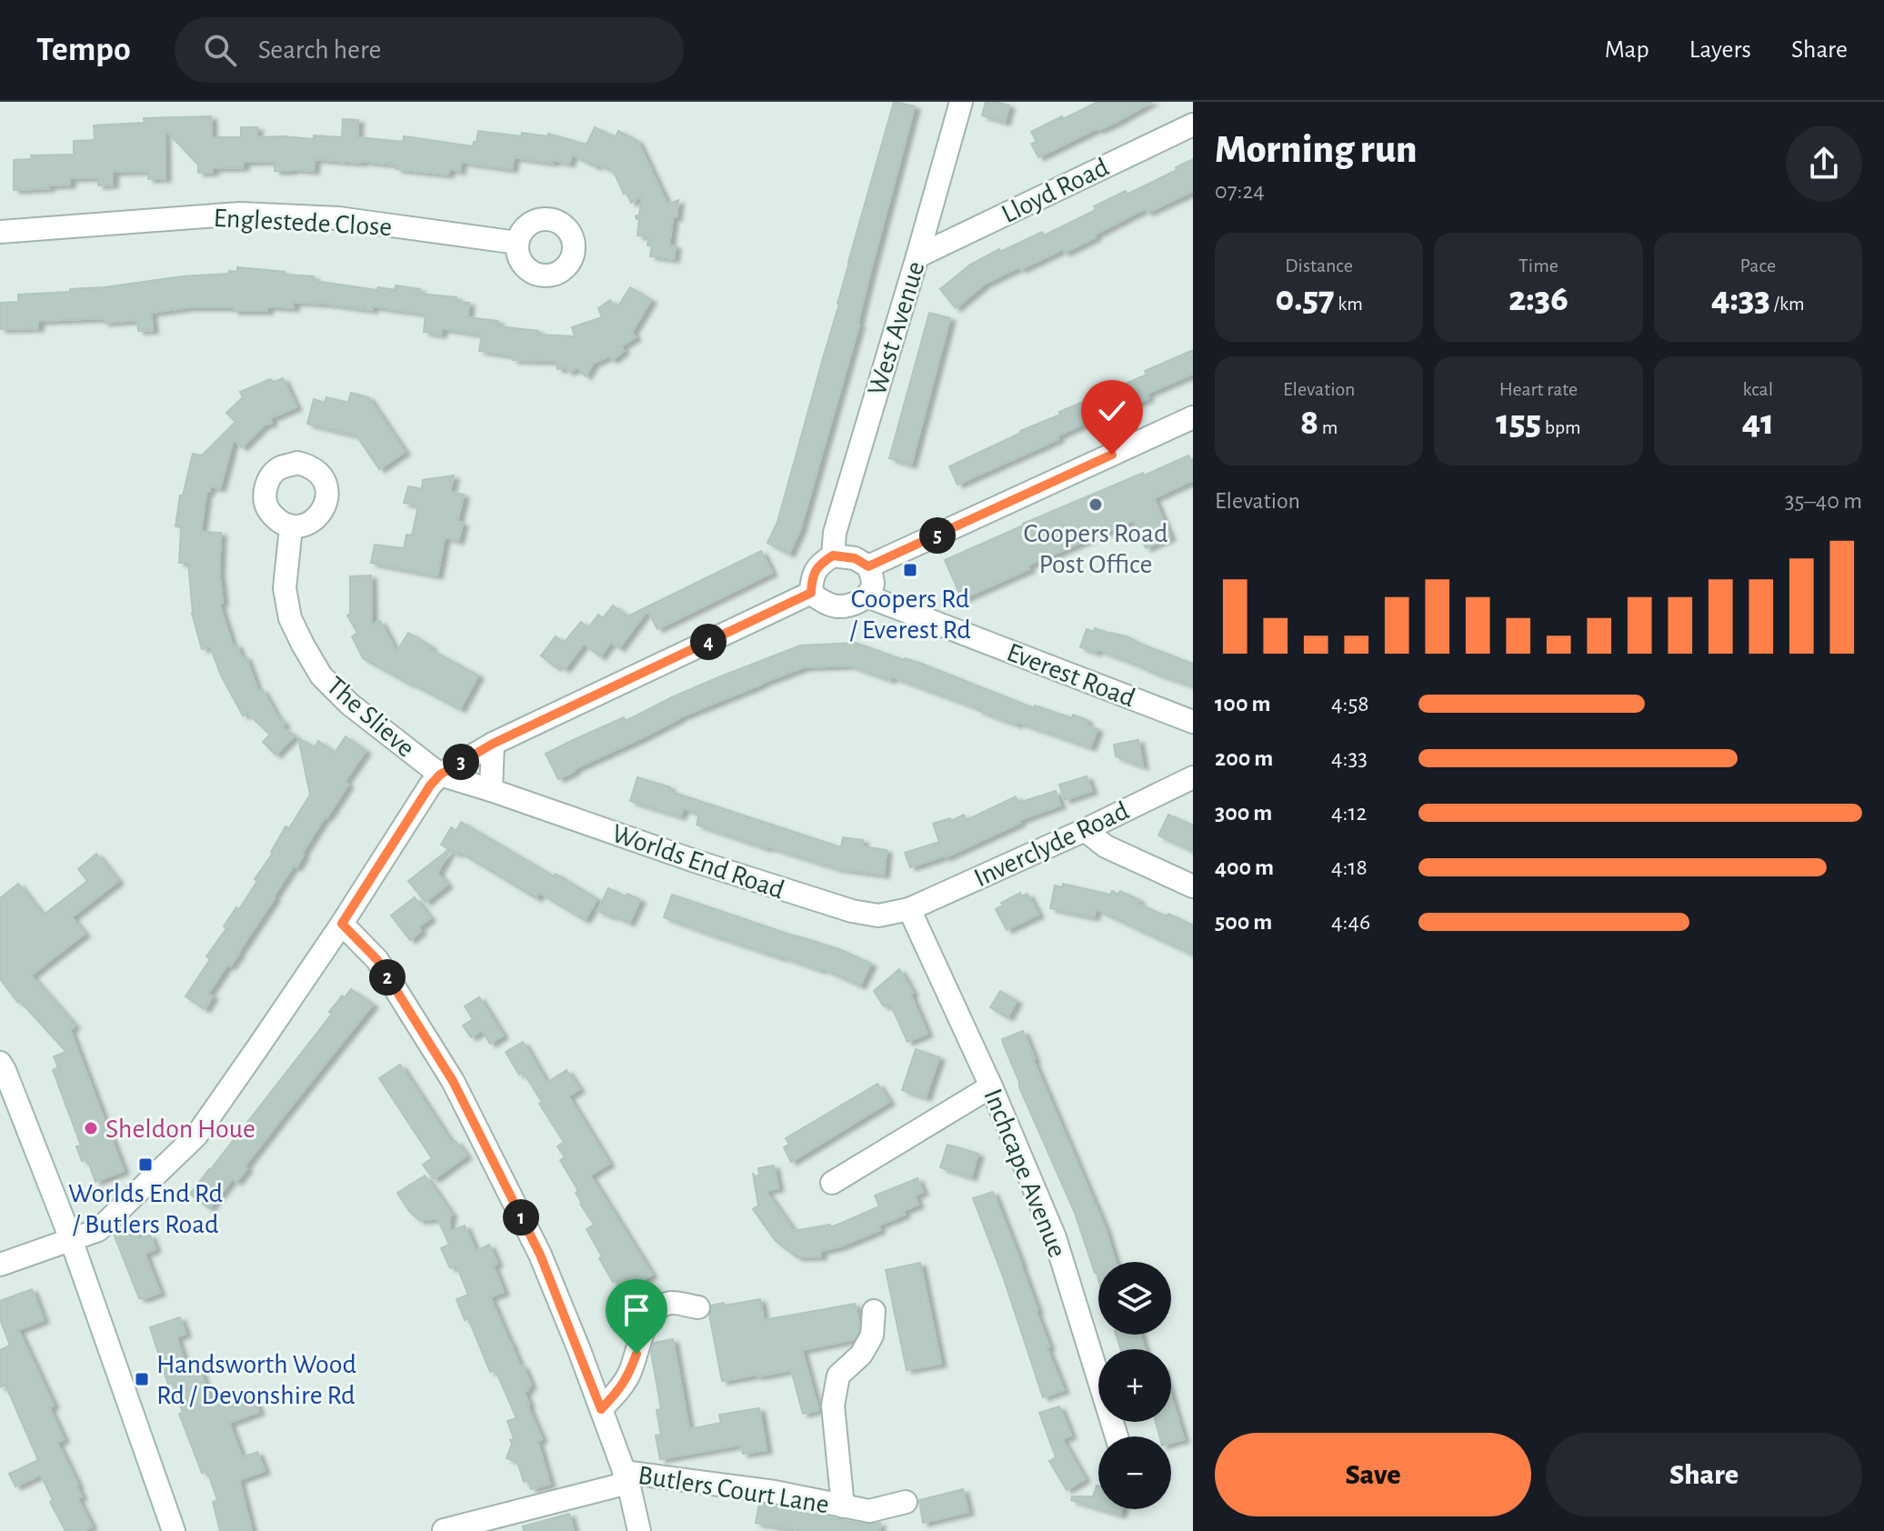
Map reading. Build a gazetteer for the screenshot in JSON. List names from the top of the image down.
{
  "streets": {
    "street": [
      "Lloyd Road",
      "Englestede Close",
      "West Avenue",
      "Everest Road",
      "The Slieve",
      "Inverclyde Road",
      "Worlds End Road",
      "Inchcape Avenue",
      "Butlers Court Lane"
    ]
  },
  "crossings": [
    ["Lloyd Road", "West Avenue"],
    ["West Avenue", "Everest Road"],
    ["The Slieve", "Worlds End Road"],
    ["Inverclyde Road", "Worlds End Road"],
    ["Inverclyde Road", "Inchcape Avenue"],
    ["Worlds End Road", "Inchcape Avenue"]
  ],
  "places": {
    "other": ["Coopers Road Post Office", "Sheldon Houe"],
    "transit": ["Coopers Rd / Everest Rd", "Worlds End Rd / Butlers Road", "Handsworth Wood Rd / Devonshire Rd"]
  },
  "page": {
    "header": "Tempo",
    "search": "Search here",
    "nav": ["Map", "Layers", "Share"],
    "heading": ["Morning run", "07:24"],
    "stats": [
      ["Distance", "0.57 km"],
      ["Time", "2:36"],
      ["Pace", "4:33 /km"],
      ["Elevation", "8 m"],
      ["Heart rate", "155 bpm"],
      ["kcal", "41"]
    ],
    "chart": ["Elevation", "35–40 m"],
    "pins": [
      "5",
      "4",
      "3",
      "2",
      "1"
    ],
    "list": [
      {
        "name": "100 m",
        "note": "4:58"
      },
      {
        "name": "200 m",
        "note": "4:33"
      },
      {
        "name": "300 m",
        "note": "4:12"
      },
      {
        "name": "400 m",
        "note": "4:18"
      },
      {
        "name": "500 m",
        "note": "4:46"
      }
    ],
    "map_buttons": ["+", "−"],
    "buttons": ["Save", "Share"]
  }
}
